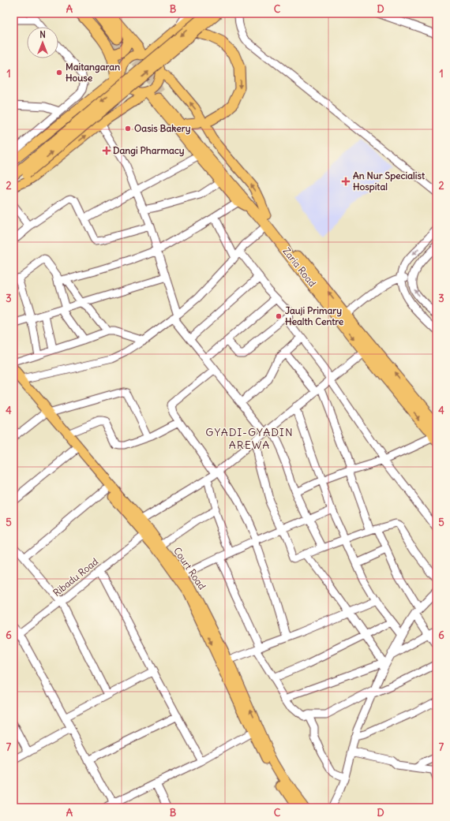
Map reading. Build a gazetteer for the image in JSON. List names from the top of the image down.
{
  "streets": {
    "highway": ["Zaria Road"],
    "main road": ["Court Road"],
    "street": ["Ribadu Road"]
  },
  "crossings": [
    ["Court Road", "Ribadu Road"]
  ],
  "districts": ["GYADI-GYADIN AREWA"],
  "places": {
    "other": ["Maitangaran House", "Oasis Bakery", "Jauji Primary Health Centre"],
    "health": ["Dangi Pharmacy", "An Nur Specialist Hospital"]
  },
  "north": "top",
  "grid": {
    "columns": [
      "A",
      "B",
      "C",
      "D"
    ],
    "rows": [
      "1",
      "2",
      "3",
      "4",
      "5",
      "6",
      "7"
    ]
  }
}
